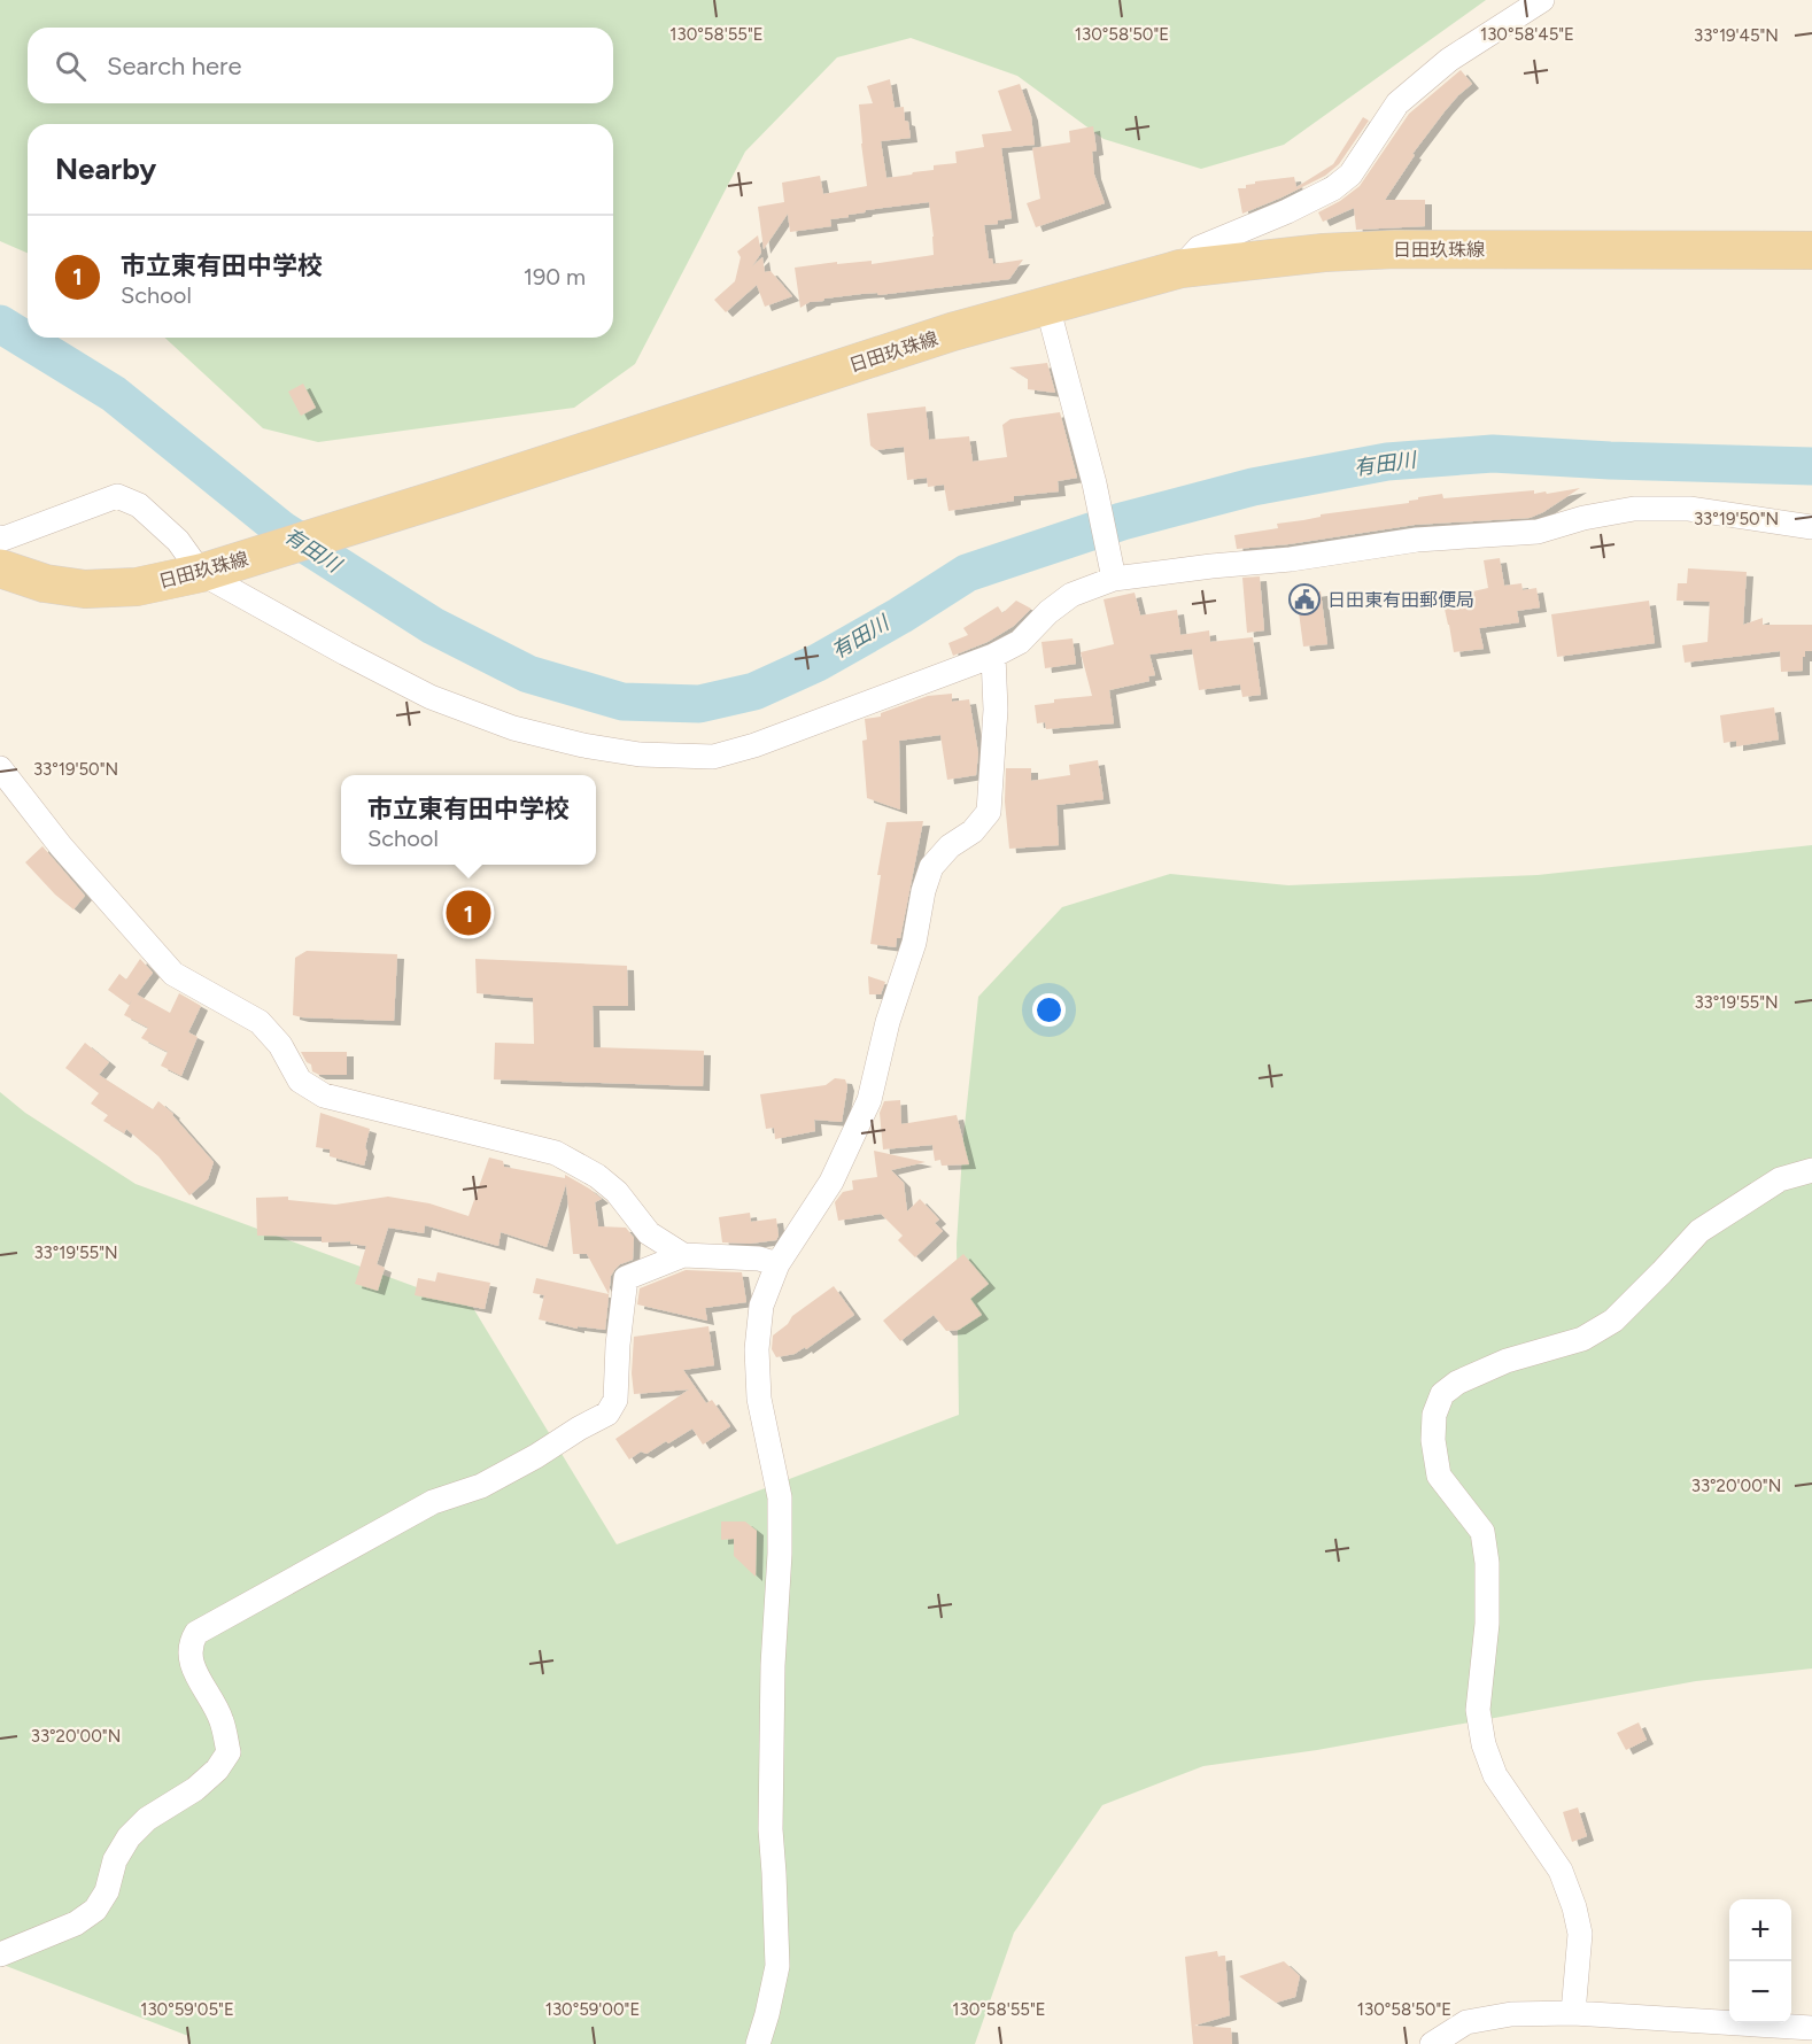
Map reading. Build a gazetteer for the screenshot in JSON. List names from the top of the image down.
{
  "streets": {
    "main road": ["日田玖珠線"]
  },
  "water": ["有田川"],
  "places": {
    "public building": ["日田東有田郵便局"]
  },
  "page": {
    "search": "Search here",
    "heading": "Nearby",
    "list": [
      {
        "mark": "1",
        "name": "市立東有田中学校",
        "note": "School",
        "value": "190 m"
      }
    ],
    "popup": ["市立東有田中学校", "School"],
    "pins": "1",
    "map_buttons": ["+", "−"]
  },
  "coordinates": [
    "130°58'55\"E",
    "130°58'50\"E",
    "130°58'45\"E",
    "33°19'45\"N",
    "33°19'50\"N",
    "33°19'55\"N",
    "33°20'00\"N",
    "130°59'05\"E",
    "130°59'00\"E"
  ]
}
